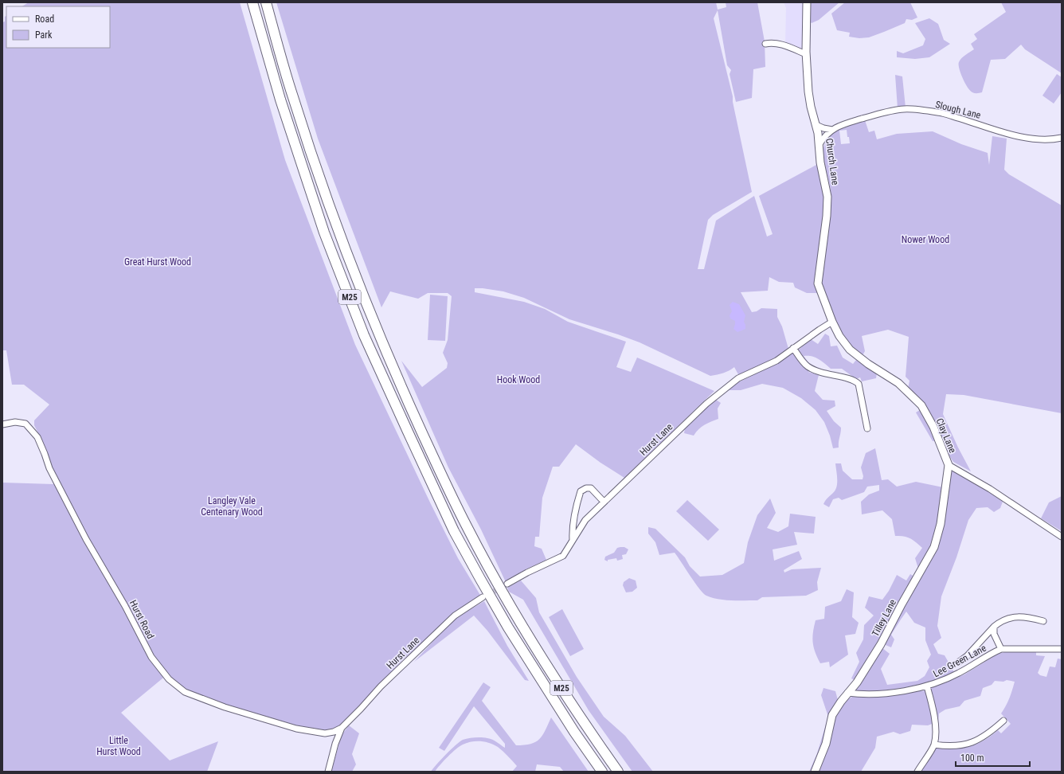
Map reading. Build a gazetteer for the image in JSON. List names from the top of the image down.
{
  "streets": {
    "highway": ["M25"],
    "street": [
      "Slough Lane",
      "Church Lane",
      "Clay Lane",
      "Hurst Lane",
      "Tilley Lane",
      "Hurst Road",
      "Lee Green Lane"
    ]
  },
  "crossings": [
    ["Slough Lane", "Church Lane"],
    ["Church Lane", "Clay Lane"],
    ["Church Lane", "Hurst Lane"],
    ["Clay Lane", "Hurst Lane"],
    ["Clay Lane", "Tilley Lane"],
    ["Hurst Lane", "Hurst Road"],
    ["Tilley Lane", "Lee Green Lane"]
  ],
  "parks": [
    "Nower Wood",
    "Great Hurst Wood",
    "Hook Wood",
    "Langley Vale Centenary Wood",
    "Little Hurst Wood"
  ],
  "legend": ["Road", "Park"],
  "scale_bar": "100 m"
}
